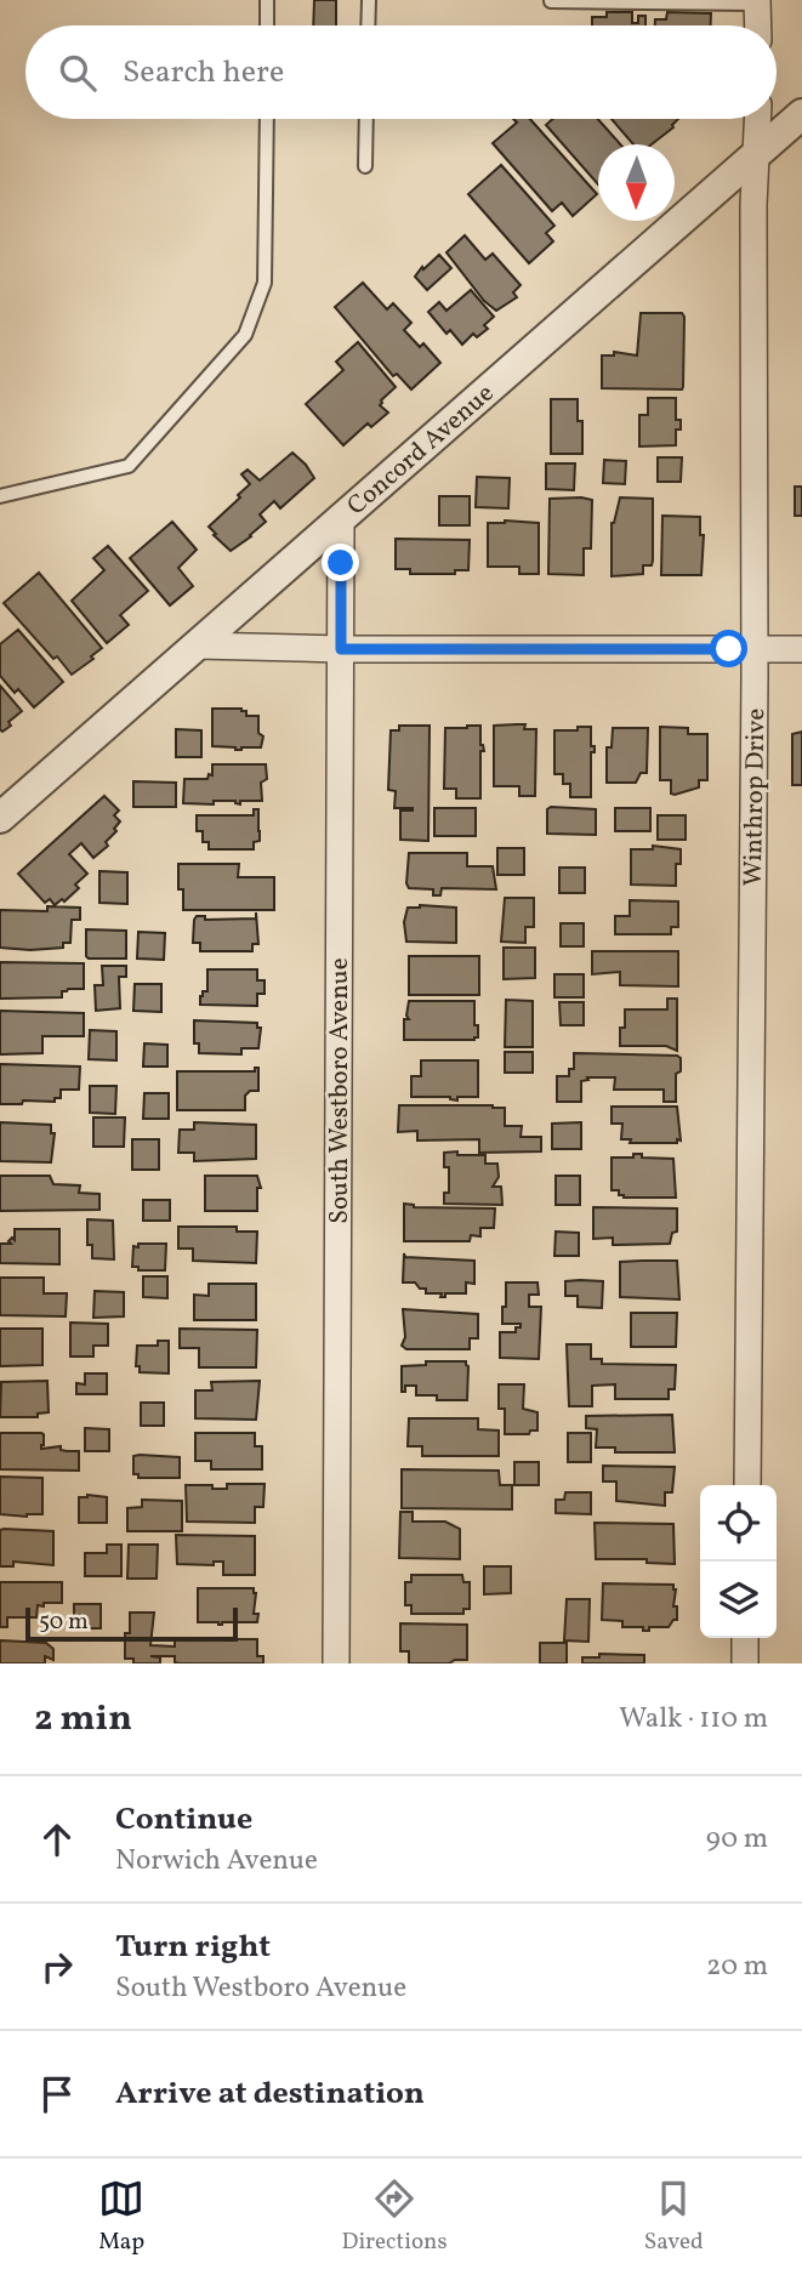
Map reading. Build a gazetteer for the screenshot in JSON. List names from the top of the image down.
{
  "streets": {
    "street": ["Concord Avenue", "Winthrop Drive", "South Westboro Avenue"]
  },
  "crossings": [
    ["Concord Avenue", "Winthrop Drive"],
    ["Concord Avenue", "South Westboro Avenue"]
  ],
  "scale_bar": "50 m",
  "north": "bottom",
  "page": {
    "search": "Search here",
    "scale": "50 m",
    "heading": ["2 min", "Walk · 110 m"],
    "list": [
      ["Continue", "Norwich Avenue", "90 m"],
      ["Turn right", "South Westboro Avenue", "20 m"],
      "Arrive at destination"
    ],
    "nav": ["Map", "Directions", "Saved"]
  }
}
